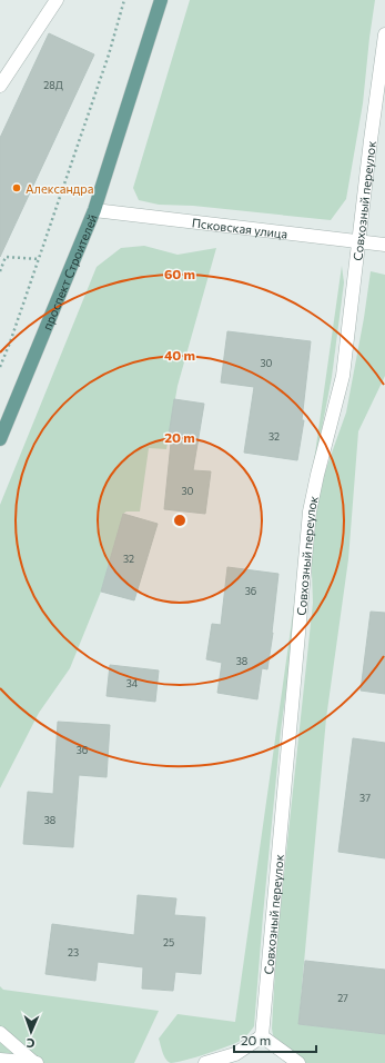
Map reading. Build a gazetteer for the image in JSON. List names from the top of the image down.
{
  "streets": {
    "main road": ["проспект Строителей"],
    "street": ["Совхозный переулок", "Псковская улица"]
  },
  "crossings": [
    ["Совхозный переулок", "Псковская улица"],
    ["Псковская улица", "проспект Строителей"]
  ],
  "places": ["Александра"],
  "house_numbers": [
    "28Д",
    "30",
    "32",
    "30",
    "32",
    "36",
    "38",
    "34",
    "36",
    "37",
    "38",
    "25",
    "23",
    "27"
  ],
  "scale_bar": "20 m",
  "north": "bottom",
  "rings": ["60 m", "40 m", "20 m"]
}
